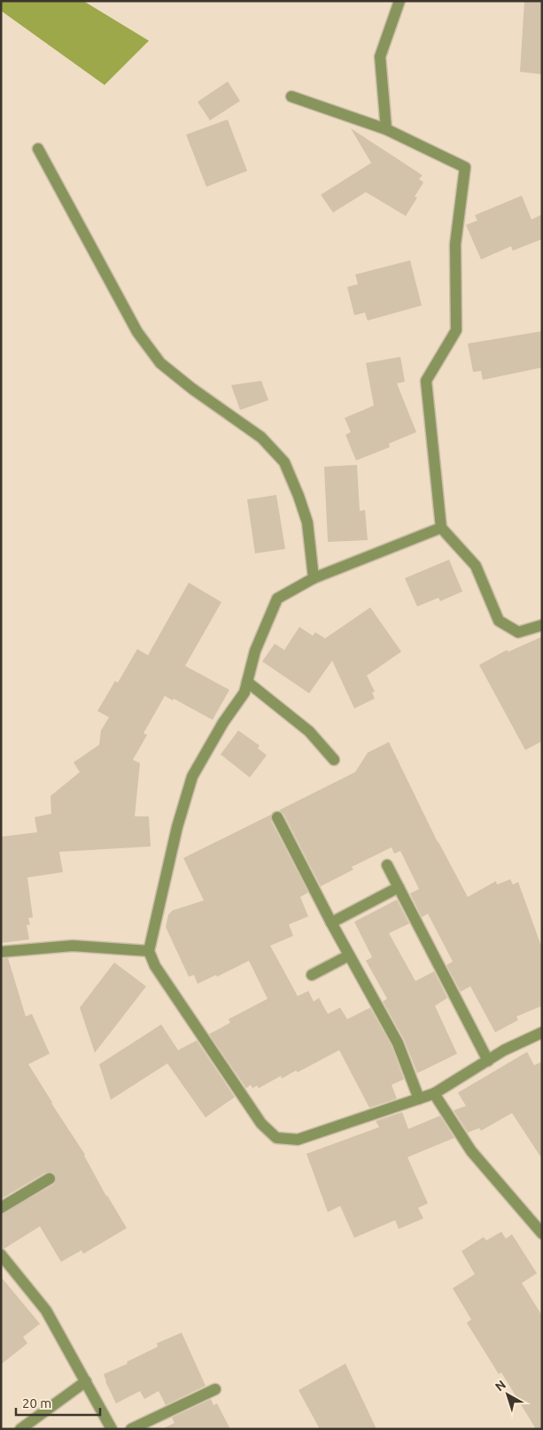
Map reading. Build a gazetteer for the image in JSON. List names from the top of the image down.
{
  "scale_bar": "20 m",
  "north": "top left"
}
